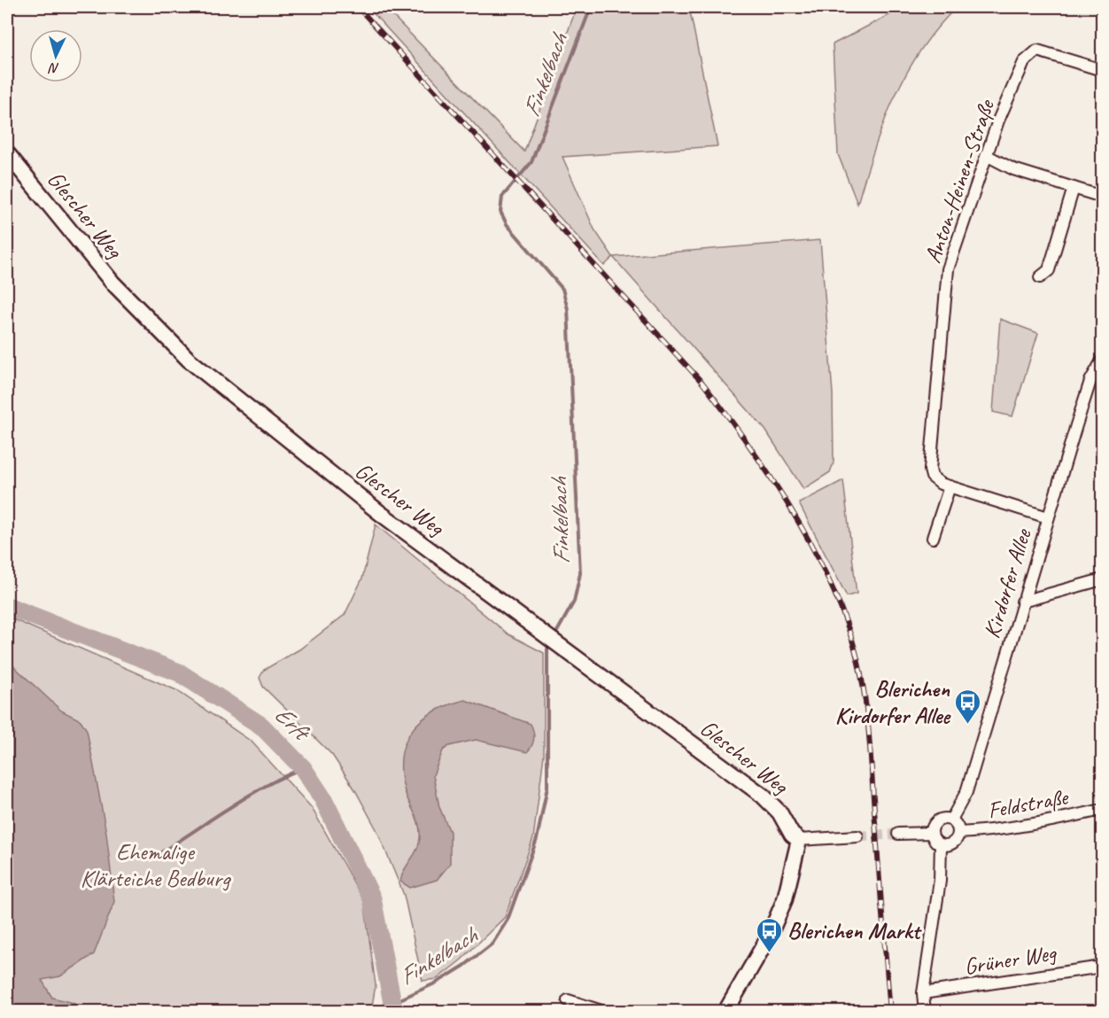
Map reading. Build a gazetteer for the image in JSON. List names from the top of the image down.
{
  "streets": {
    "street": [
      "Anton-Heinen-Straße",
      "Glescher Weg",
      "Kirdorfer Allee",
      "Feldstraße",
      "Grüner Weg"
    ]
  },
  "crossings": [
    ["Anton-Heinen-Straße", "Kirdorfer Allee"],
    ["Kirdorfer Allee", "Feldstraße"]
  ],
  "water": ["Finkelbach", "Erft"],
  "parks": ["Ehemalige Klärteiche Bedburg"],
  "places": {
    "bus stop": ["Blerichen Kirdorfer Allee", "Blerichen Markt"]
  },
  "north": "bottom"
}
